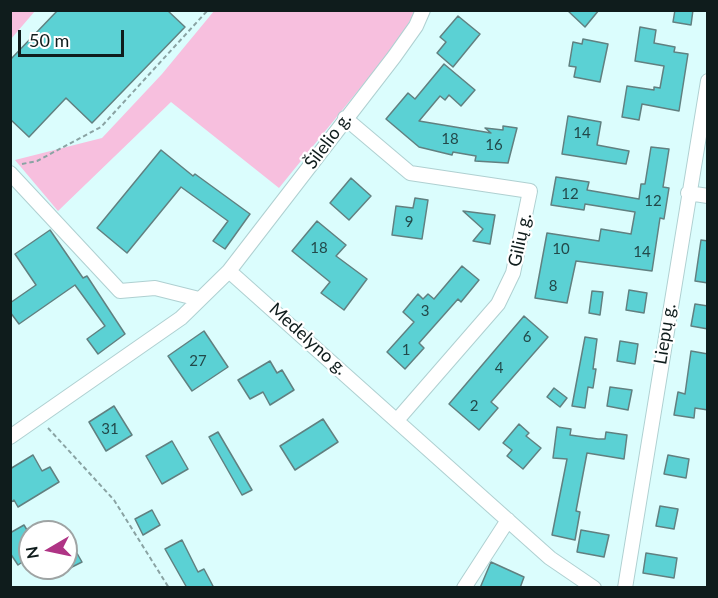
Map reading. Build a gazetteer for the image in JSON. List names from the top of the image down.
{
  "streets": {
    "street": [
      "Šilelio g.",
      "Gilių g.",
      "Liepų g.",
      "Medelyno g."
    ]
  },
  "crossings": [
    ["Šilelio g.", "Gilių g."],
    ["Šilelio g.", "Medelyno g."],
    ["Gilių g.", "Medelyno g."]
  ],
  "house_numbers": [
    "14",
    "18",
    "16",
    "12",
    "12",
    "9",
    "18",
    "10",
    "14",
    "8",
    "3",
    "6",
    "1",
    "27",
    "4",
    "2",
    "31"
  ],
  "scale_bar": "50 m",
  "north": "left"
}
